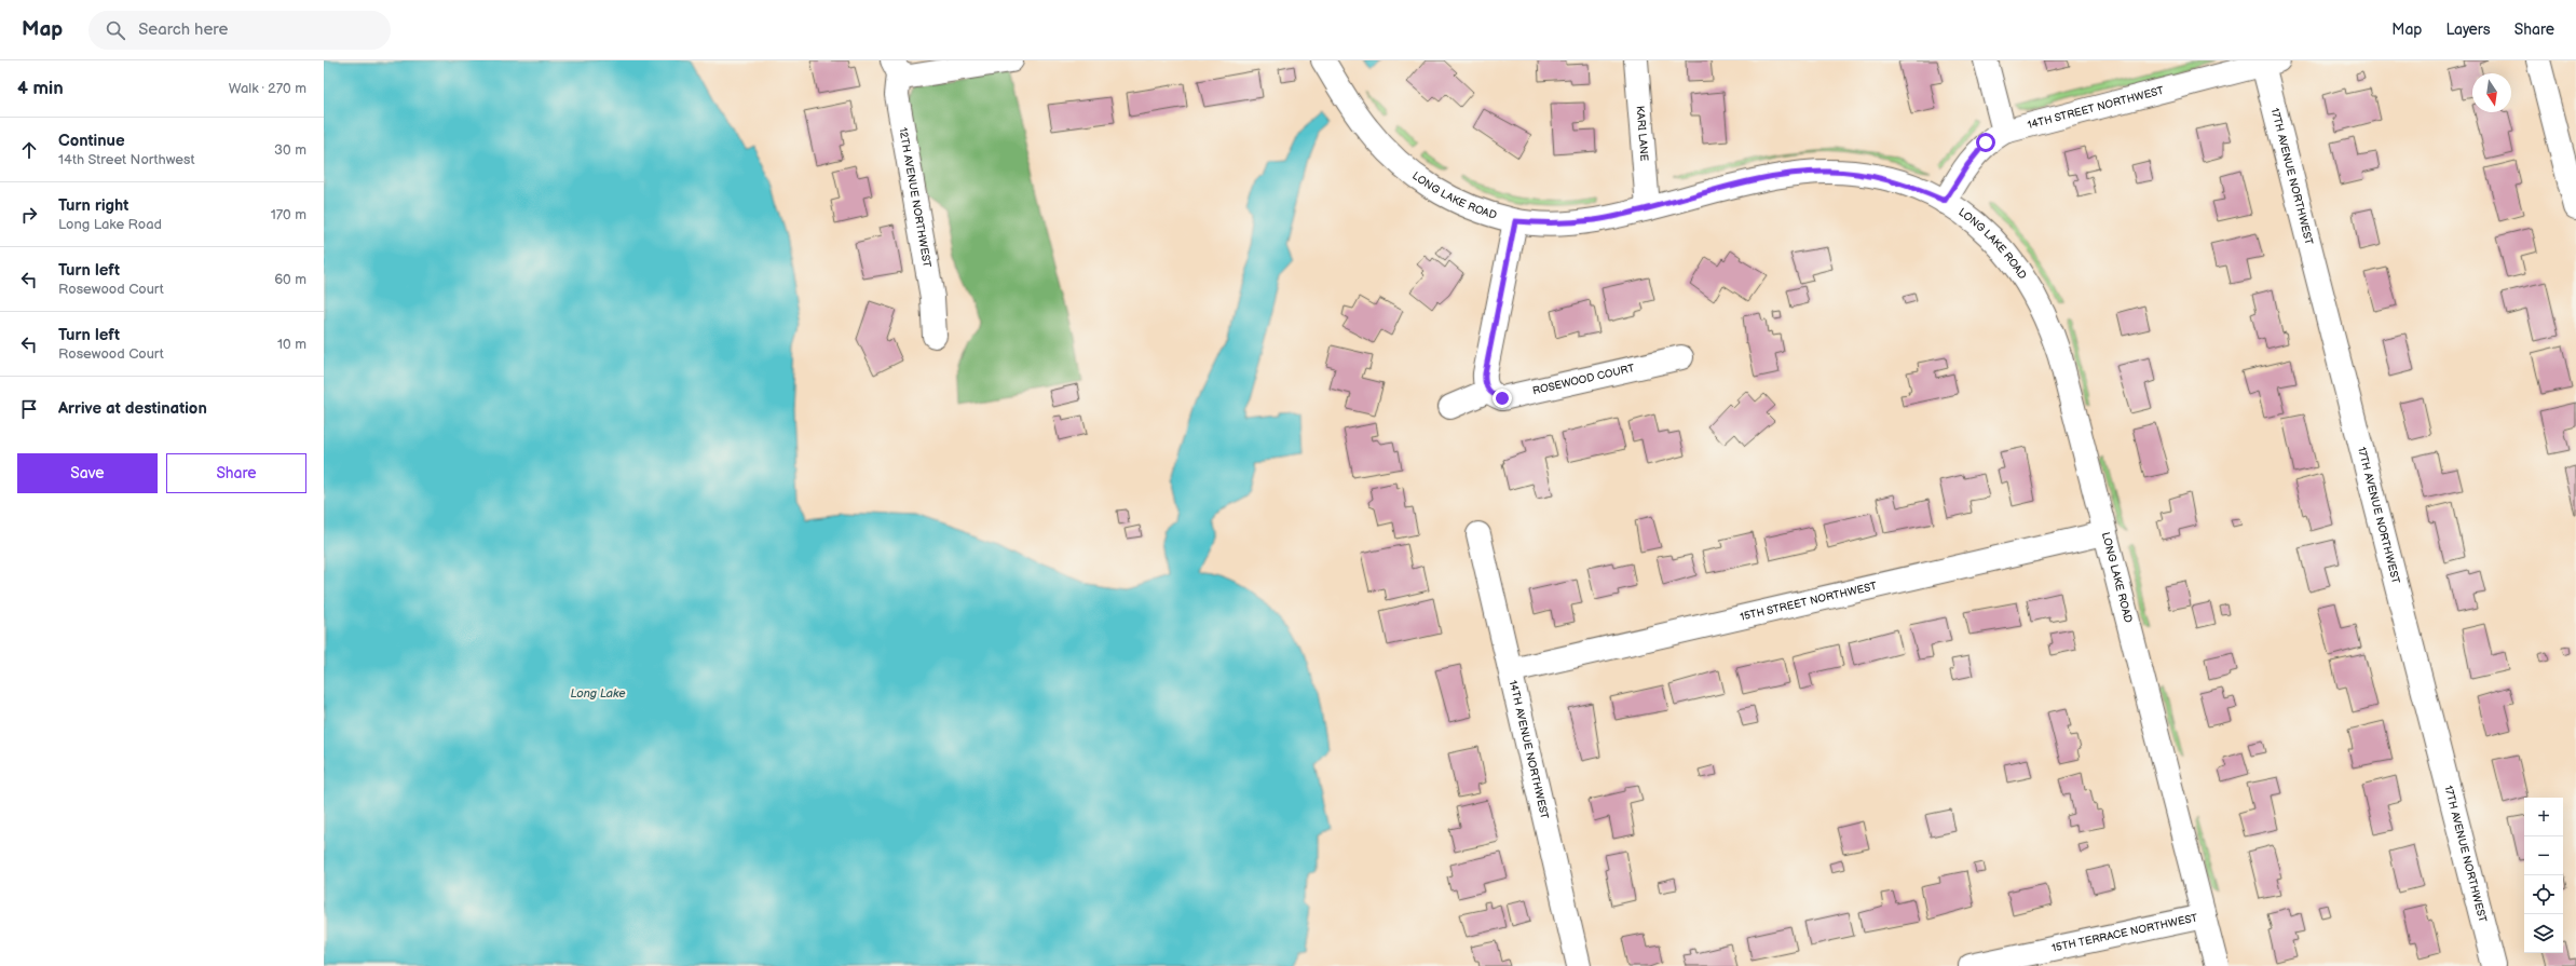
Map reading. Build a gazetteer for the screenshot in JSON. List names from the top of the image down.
{
  "streets": {
    "street": [
      "14TH STREET NORTHWEST",
      "KARI LANE",
      "17TH AVENUE NORTHWEST",
      "LONG LAKE ROAD",
      "12TH AVENUE NORTHWEST",
      "ROSEWOOD COURT",
      "15TH STREET NORTHWEST",
      "14TH AVENUE NORTHWEST",
      "15TH TERRACE NORTHWEST"
    ]
  },
  "crossings": [
    ["14TH STREET NORTHWEST", "17TH AVENUE NORTHWEST"],
    ["14TH STREET NORTHWEST", "LONG LAKE ROAD"],
    ["KARI LANE", "LONG LAKE ROAD"],
    ["LONG LAKE ROAD", "15TH STREET NORTHWEST"],
    ["LONG LAKE ROAD", "15TH TERRACE NORTHWEST"],
    ["15TH STREET NORTHWEST", "14TH AVENUE NORTHWEST"]
  ],
  "water": ["Long Lake"],
  "north": "bottom",
  "page": {
    "header": "Map",
    "search": "Search here",
    "nav": ["Map", "Layers", "Share"],
    "heading": ["4 min", "Walk · 270 m"],
    "list": [
      ["Continue", "14th Street Northwest", "30 m"],
      ["Turn right", "Long Lake Road", "170 m"],
      ["Turn left", "Rosewood Court", "60 m"],
      ["Turn left", "Rosewood Court", "10 m"],
      "Arrive at destination"
    ],
    "buttons": ["Save", "Share"],
    "map_buttons": ["+", "−"]
  }
}
